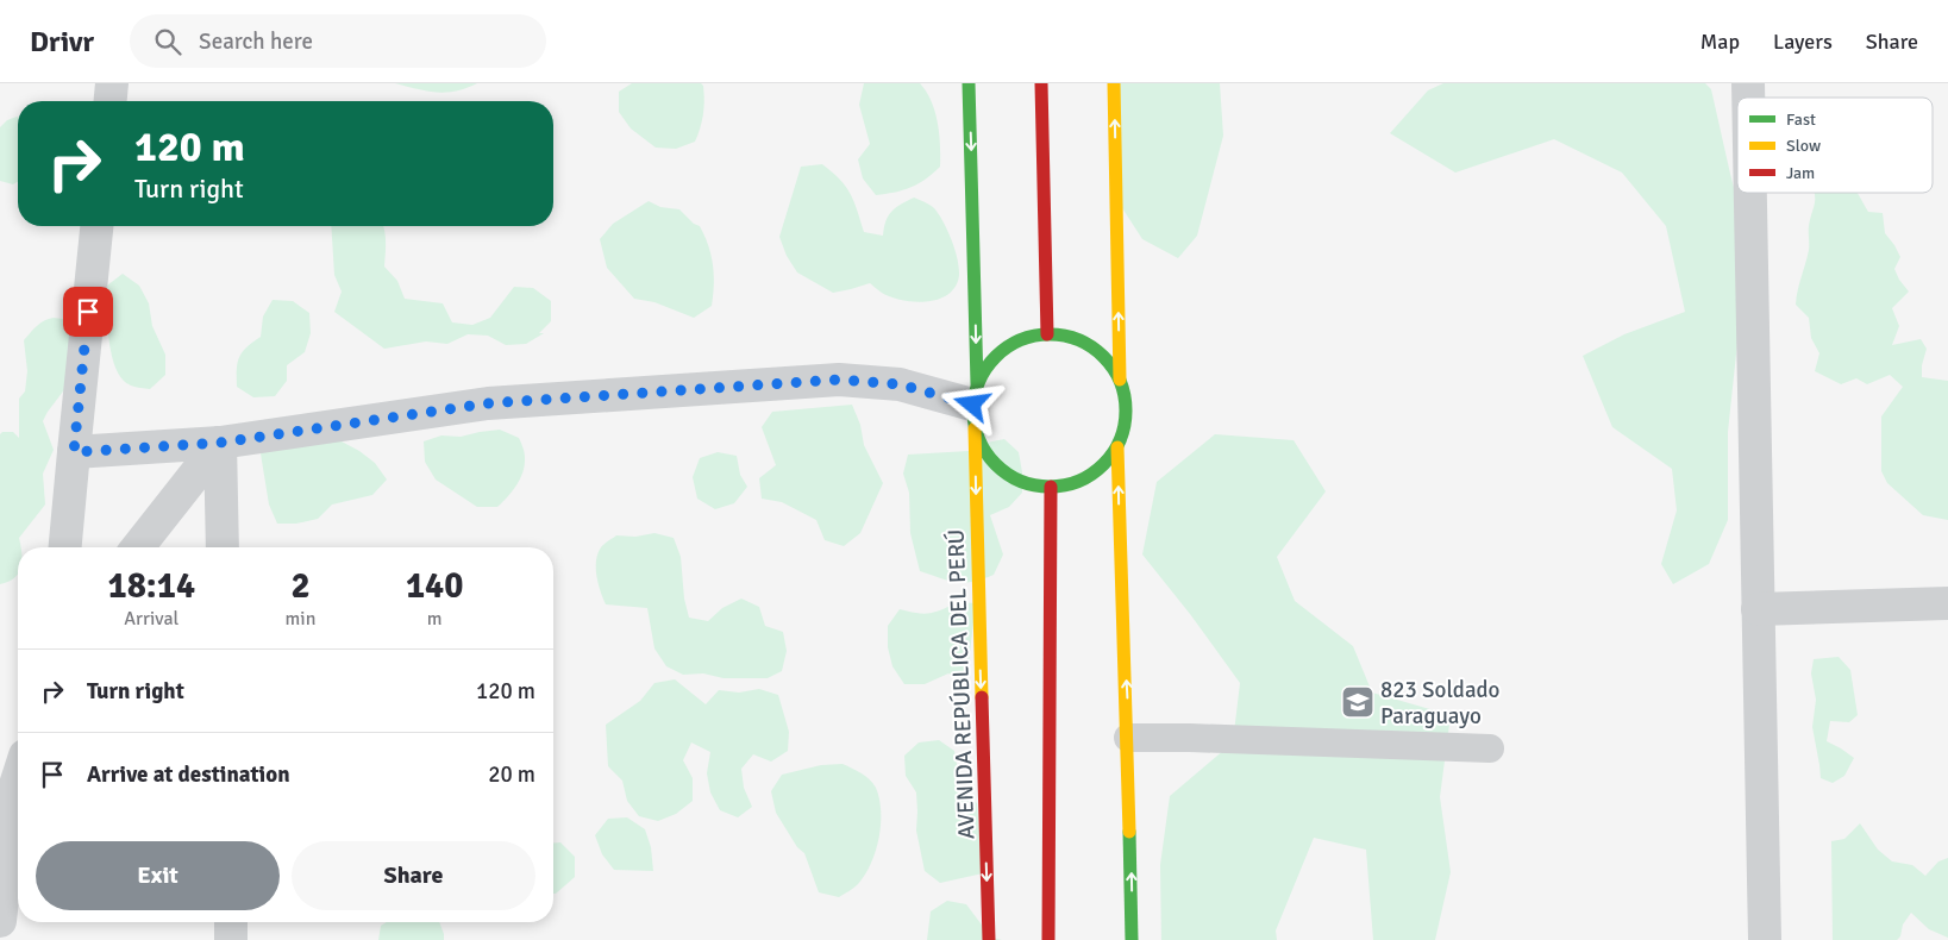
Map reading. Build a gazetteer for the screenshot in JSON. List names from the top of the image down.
{
  "streets": {
    "main road": ["AVENIDA REPÚBLICA DEL PERÚ"]
  },
  "places": {
    "school or university": ["823 Soldado Paraguayo"]
  },
  "legend": ["Fast", "Slow", "Jam"],
  "page": {
    "header": "Drivr",
    "search": "Search here",
    "nav": ["Map", "Layers", "Share"],
    "turn": ["120 m", "Turn right"],
    "eta": [
      "18:14",
      "Arrival",
      "2",
      "min",
      "140",
      "m"
    ],
    "list": [
      {
        "name": "Turn right",
        "value": "120 m"
      },
      {
        "name": "Arrive at destination",
        "value": "20 m"
      }
    ],
    "buttons": ["Exit", "Share"]
  }
}
